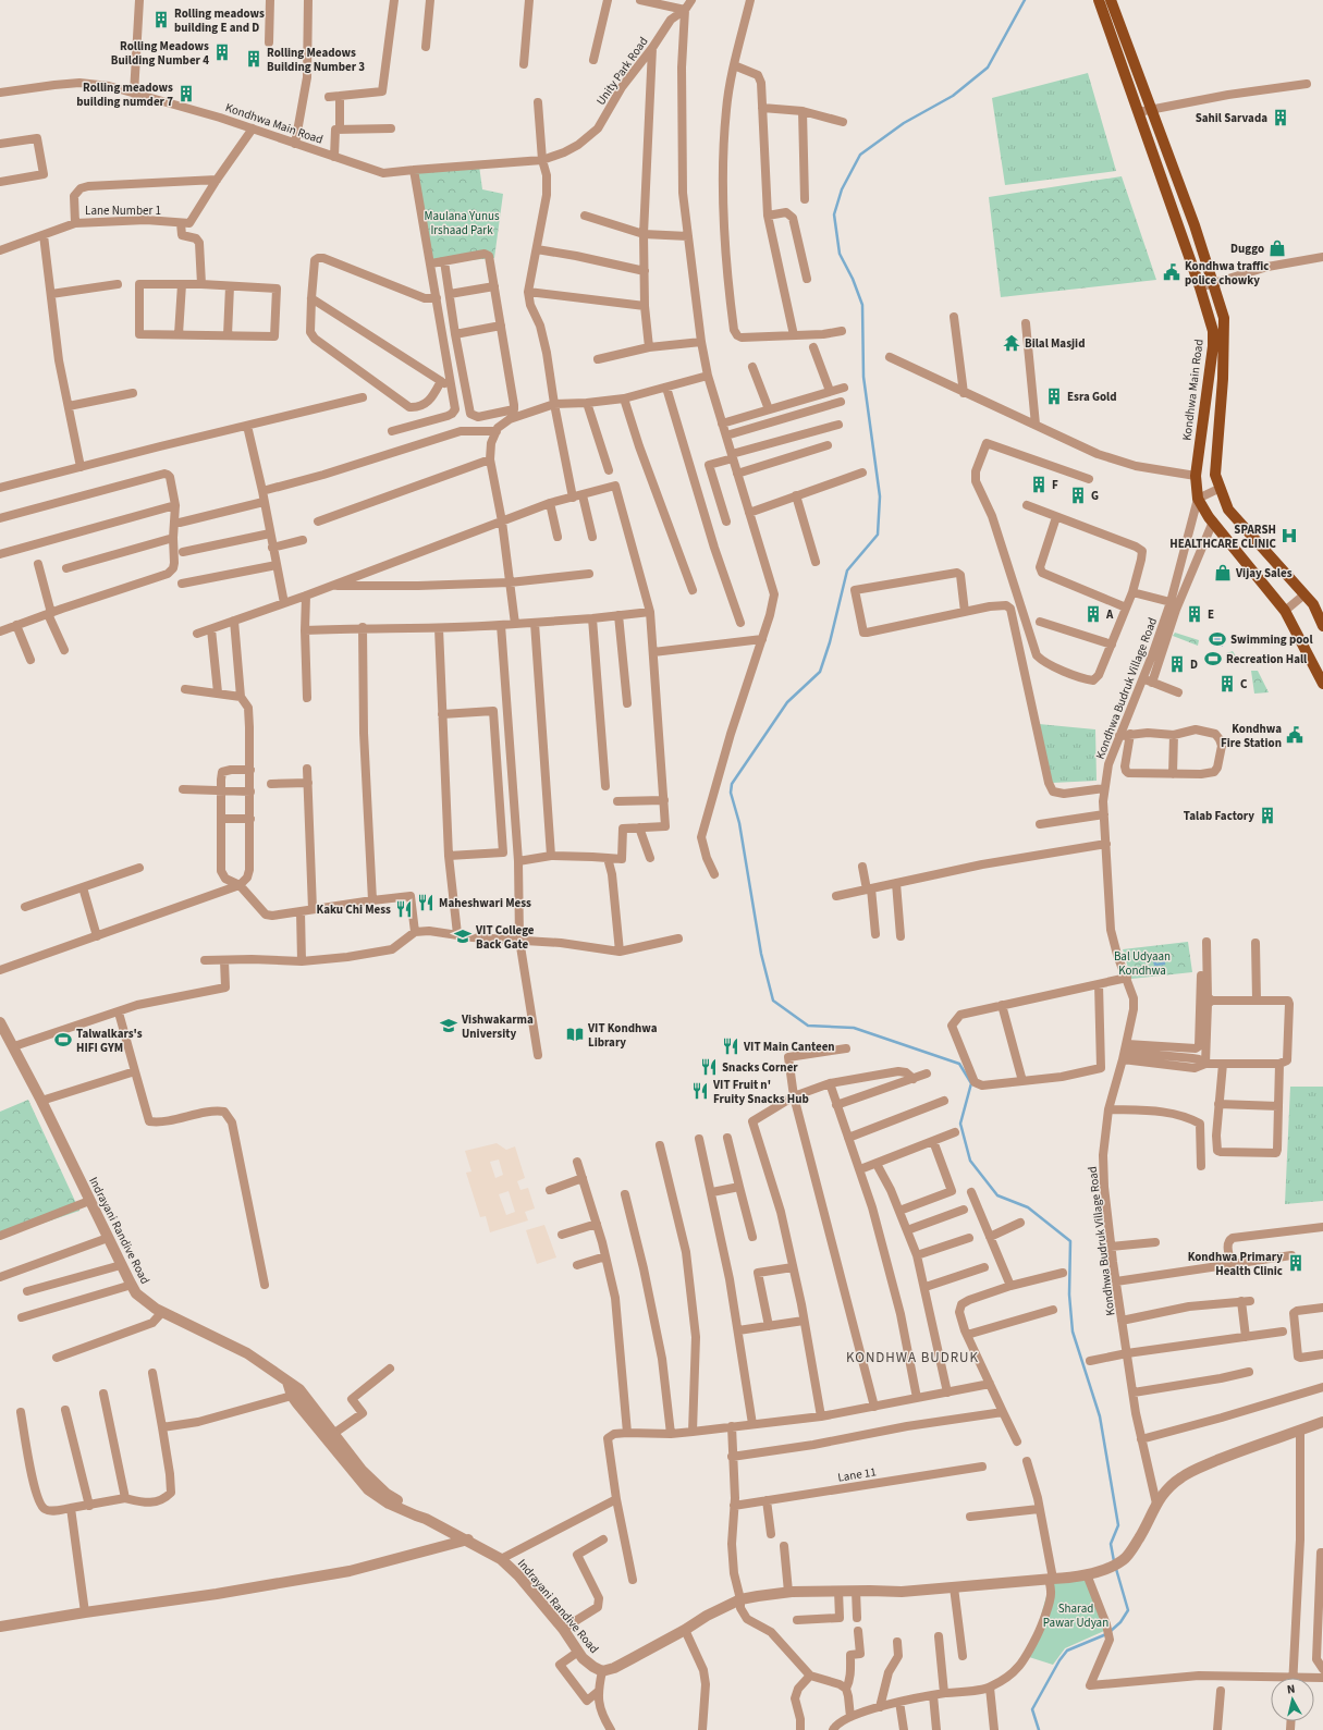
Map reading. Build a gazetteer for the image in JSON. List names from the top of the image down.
{
  "streets": {
    "main road": ["Kondhwa Main Road"],
    "street": [
      "Unity Park Road",
      "Lane Number 1",
      "Kondhwa Budruk Village Road",
      "Indrayani Randive Road",
      "Lane 11"
    ]
  },
  "crossings": [
    ["Unity Park Road", "Kondhwa Main Road"],
    ["Kondhwa Main Road", "Kondhwa Budruk Village Road"]
  ],
  "districts": ["KONDHWA BUDRUK"],
  "parks": ["Maulana Yunus Irshaad Park", "Bal Udyaan Kondhwa", "Sharad Pawar Udyan"],
  "places": {
    "building": [
      "Rolling meadows building E and D",
      "Rolling Meadows Building Number 4",
      "Rolling Meadows Building Number 3",
      "Rolling meadows building numder 7",
      "Sahil Sarvada",
      "Esra Gold",
      "F",
      "G",
      "A",
      "E",
      "D",
      "C",
      "Talab Factory",
      "Kondhwa Primary Health Clinic"
    ],
    "shop": ["Duggo", "Vijay Sales"],
    "public building": ["Kondhwa traffic police chowky", "Kondhwa Fire Station"],
    "temple": ["Bilal Masjid"],
    "hospital": ["SPARSH HEALTHCARE CLINIC"],
    "sports": ["Swimming pool", "Recreation Hall", "Talwalkars's HIFI GYM"],
    "restaurant": [
      "Maheshwari Mess",
      "Kaku Chi Mess",
      "VIT Main Canteen",
      "Snacks Corner",
      "VIT Fruit n' Fruity Snacks Hub"
    ],
    "school or university": ["VIT College Back Gate", "Vishwakarma University"],
    "library": ["VIT Kondhwa Library"]
  },
  "north": "top"
}
